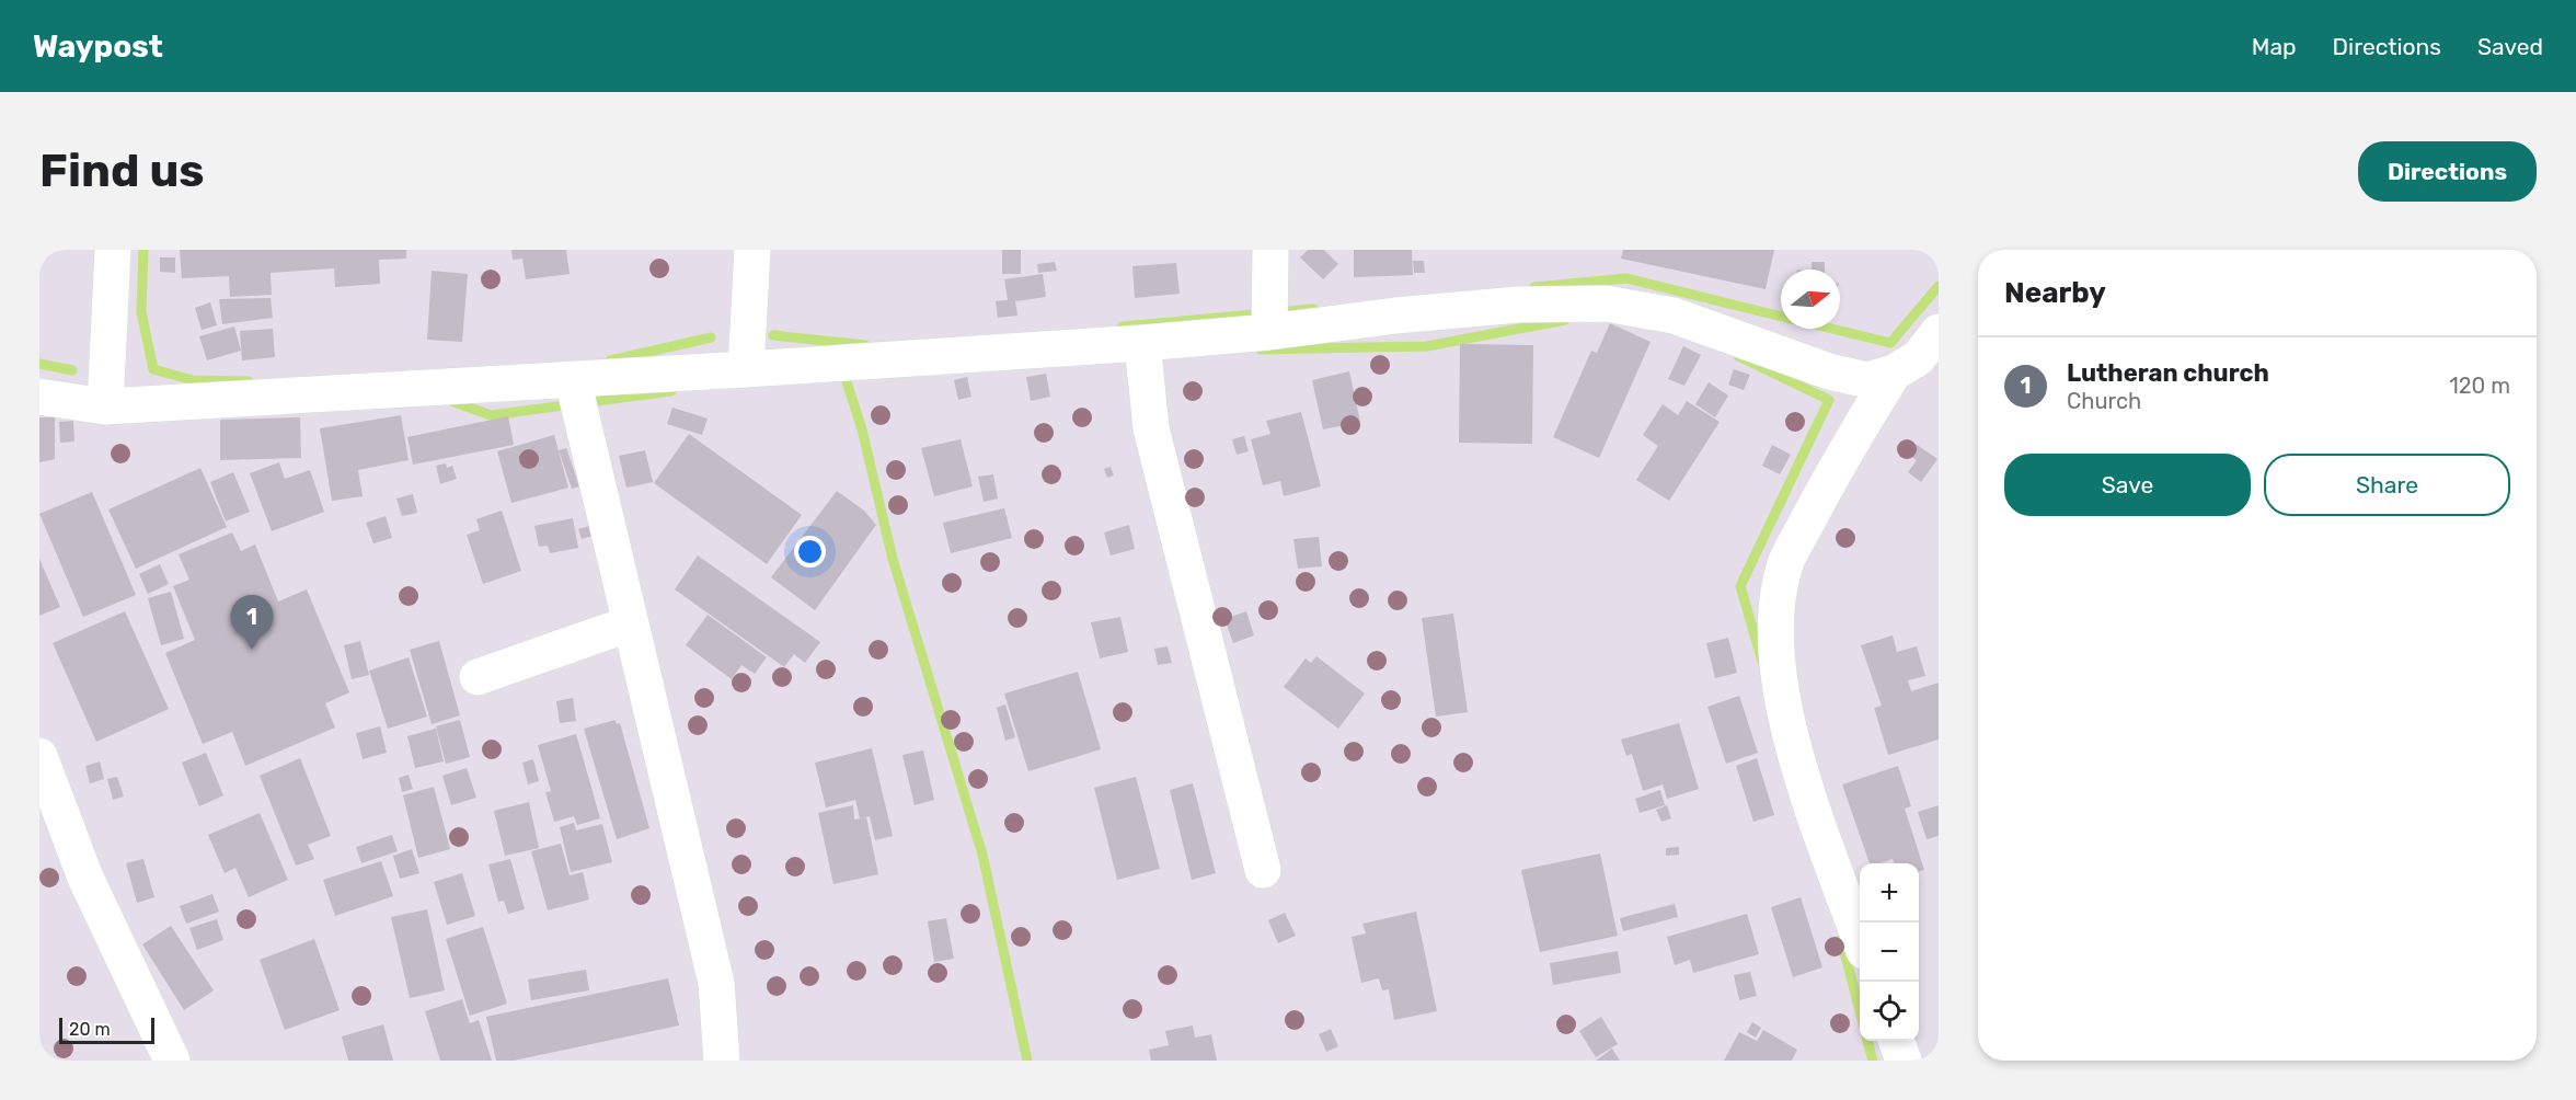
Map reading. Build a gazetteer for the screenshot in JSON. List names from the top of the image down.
{
  "scale_bar": "20 m",
  "north": "right",
  "page": {
    "header": "Waypost",
    "nav": ["Map", "Directions", "Saved"],
    "buttons": [
      "Directions",
      ["Save", "Share"]
    ],
    "title": "Find us",
    "heading": "Nearby",
    "list": [
      {
        "mark": "1",
        "name": "Lutheran church",
        "note": "Church",
        "value": "120 m"
      }
    ],
    "pins": "1",
    "map_buttons": ["+", "−"],
    "scale": "20 m"
  }
}
